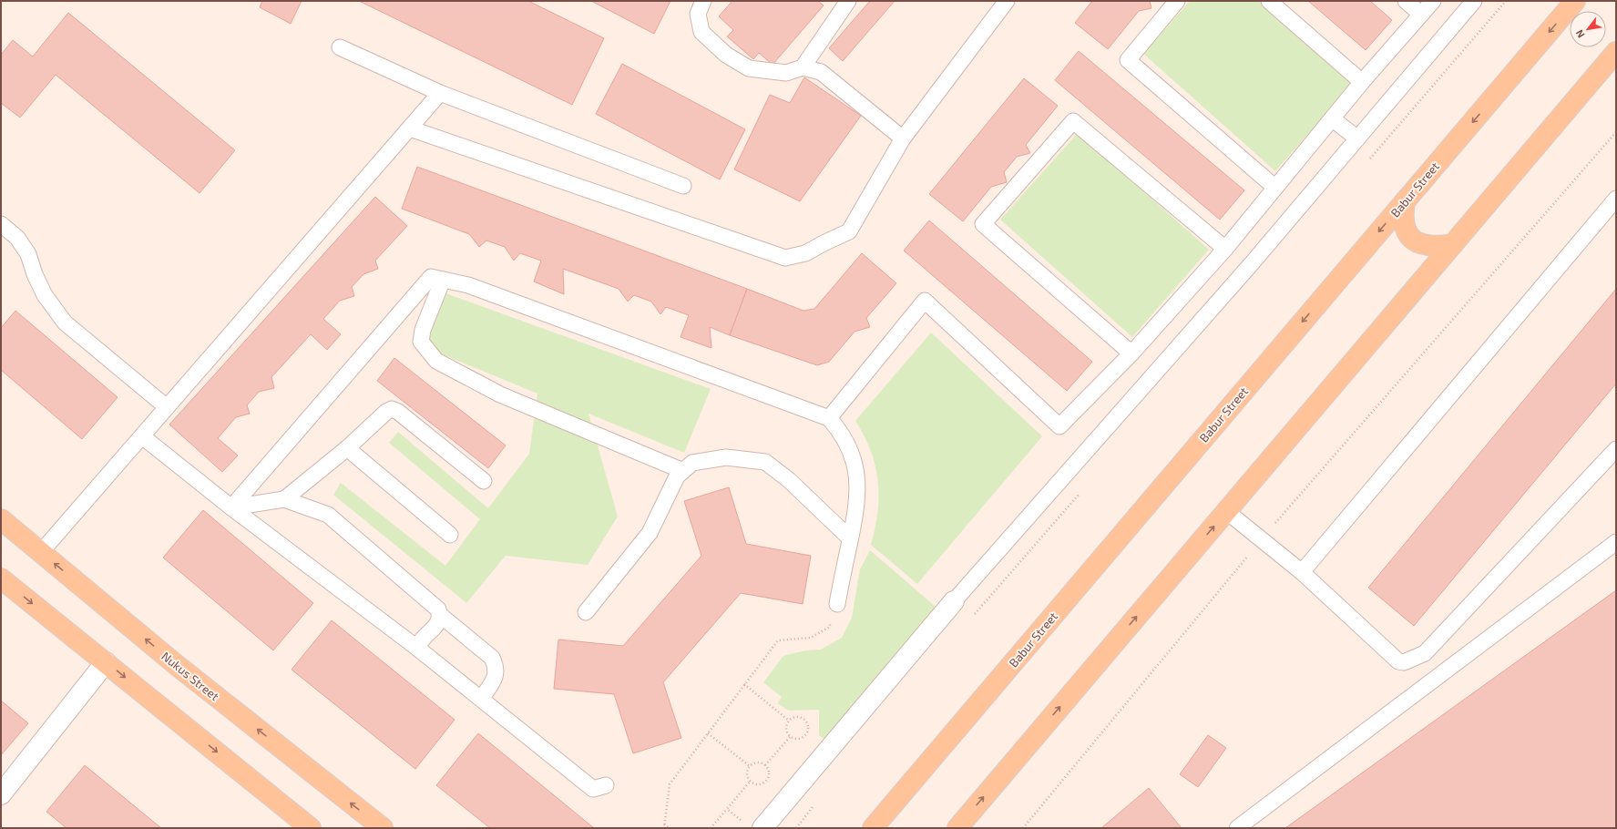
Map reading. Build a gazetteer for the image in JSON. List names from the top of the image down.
{
  "streets": {
    "main road": ["Babur Street", "Nukus Street"]
  },
  "north": "bottom left"
}
